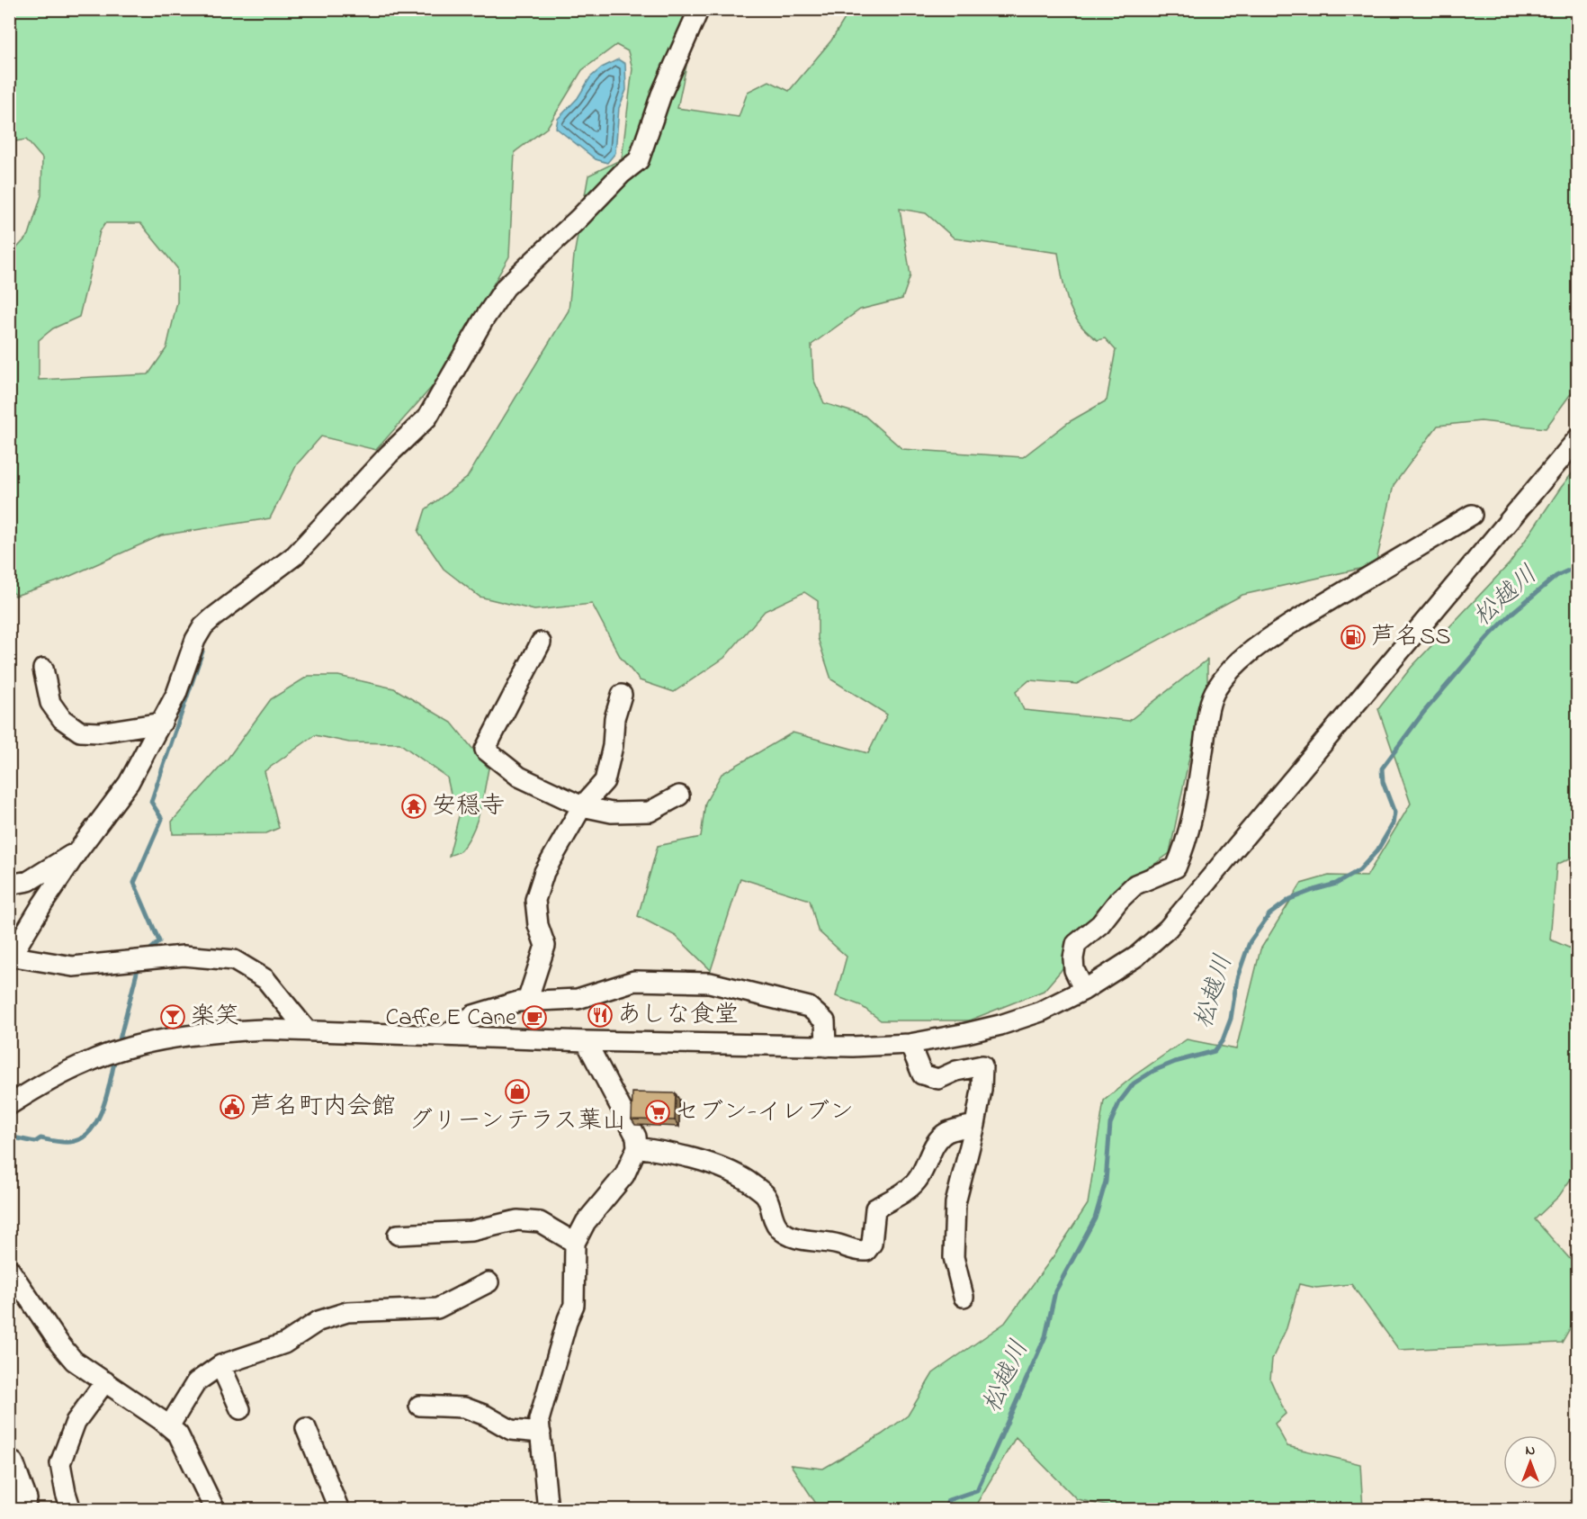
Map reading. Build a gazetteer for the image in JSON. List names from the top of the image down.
{
  "water": ["松越川"],
  "places": {
    "fuel station": ["芦名SS"],
    "temple": ["安穏寺"],
    "restaurant": ["あしな食堂"],
    "bar": ["楽笑"],
    "cafe": ["Caffe E Cane"],
    "shop": ["グリーンテラス葉山"],
    "public building": ["芦名町内会館"],
    "supermarket": ["セブン-イレブン"]
  },
  "north": "top"
}
